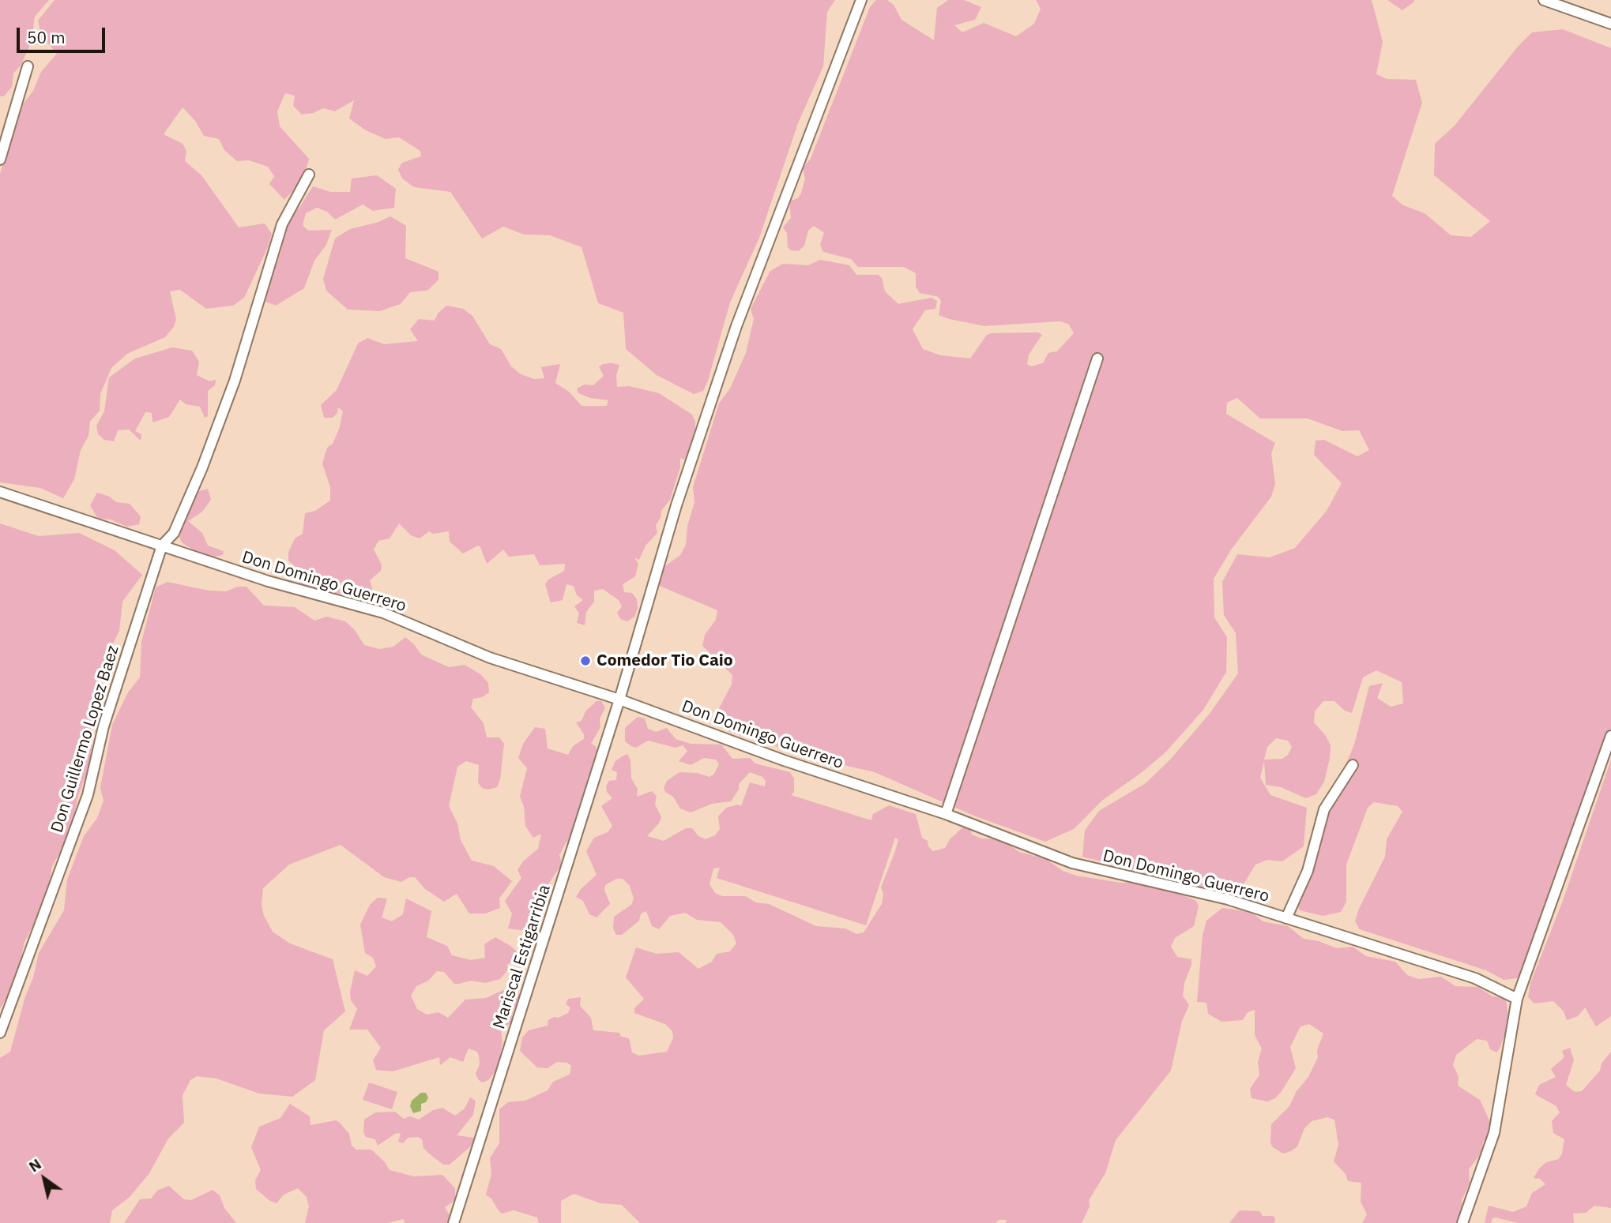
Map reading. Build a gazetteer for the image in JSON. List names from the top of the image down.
{
  "streets": {
    "street": ["Don Domingo Guerrero", "Don Guillermo Lopez Baez", "Mariscal Estigarribia"]
  },
  "crossings": [
    ["Don Domingo Guerrero", "Don Guillermo Lopez Baez"],
    ["Don Domingo Guerrero", "Mariscal Estigarribia"]
  ],
  "places": ["Comedor Tio Caio"],
  "scale_bar": "50 m",
  "north": "top left"
}
